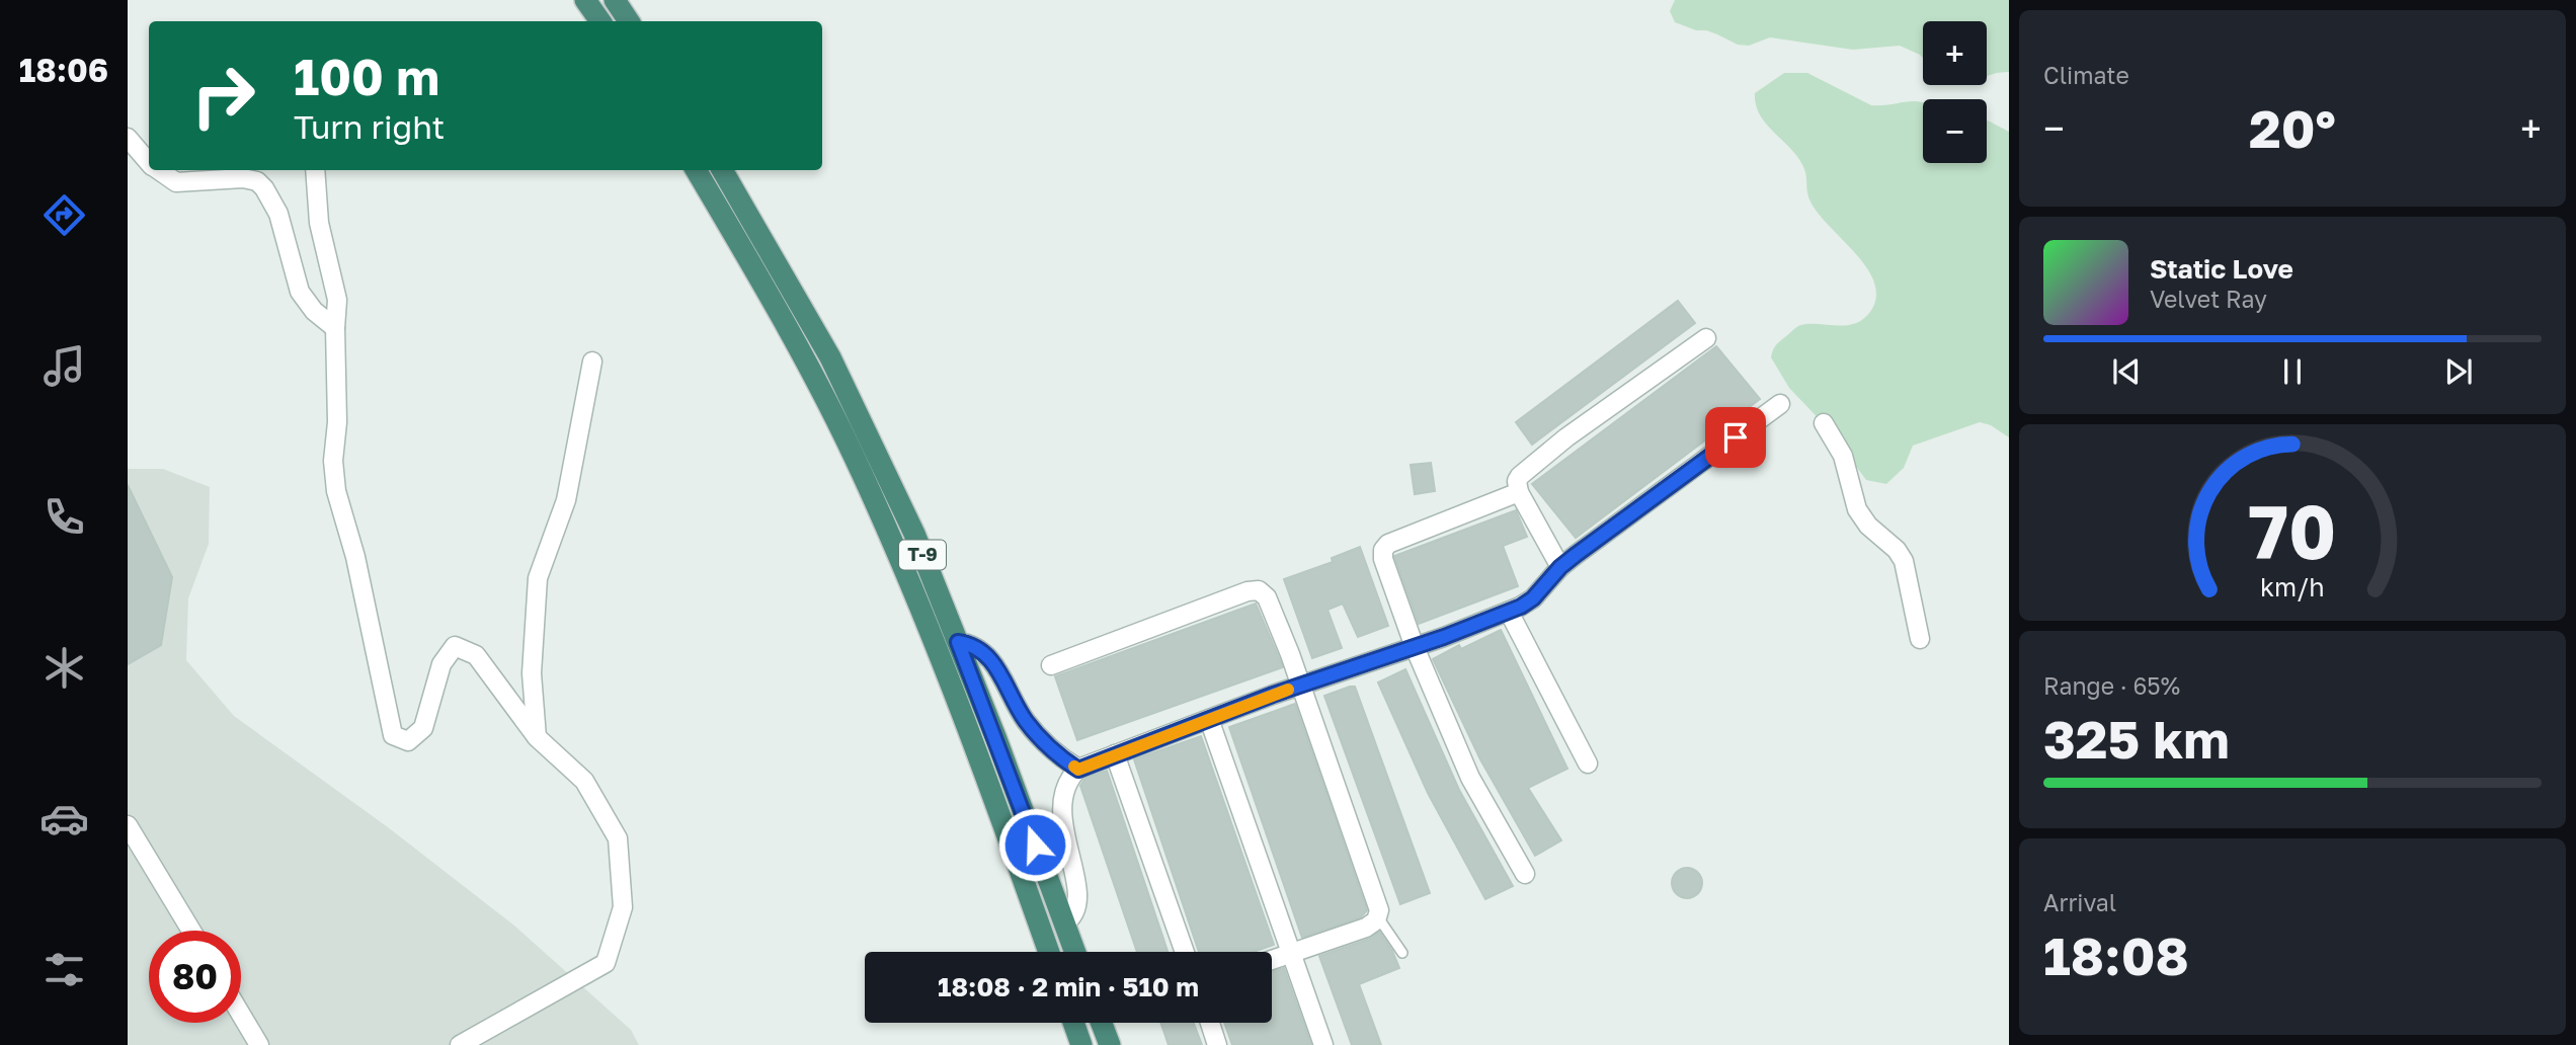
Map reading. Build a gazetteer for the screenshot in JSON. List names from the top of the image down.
{
  "streets": {
    "highway": ["T-9"]
  },
  "page": {
    "tabs": "18:06",
    "tile": [
      "Climate",
      ["Range · 65%", "325 km"],
      ["Arrival", "18:08"]
    ],
    "map_buttons": ["+", "−"],
    "turn": ["100 m", "Turn right"],
    "heat": ["−", "20°", "+"],
    "song": ["Static Love", "Velvet Ray"],
    "limit": "80",
    "trip": "18:08 · 2 min · 510 m",
    "gauge": ["70", "km/h"]
  }
}
